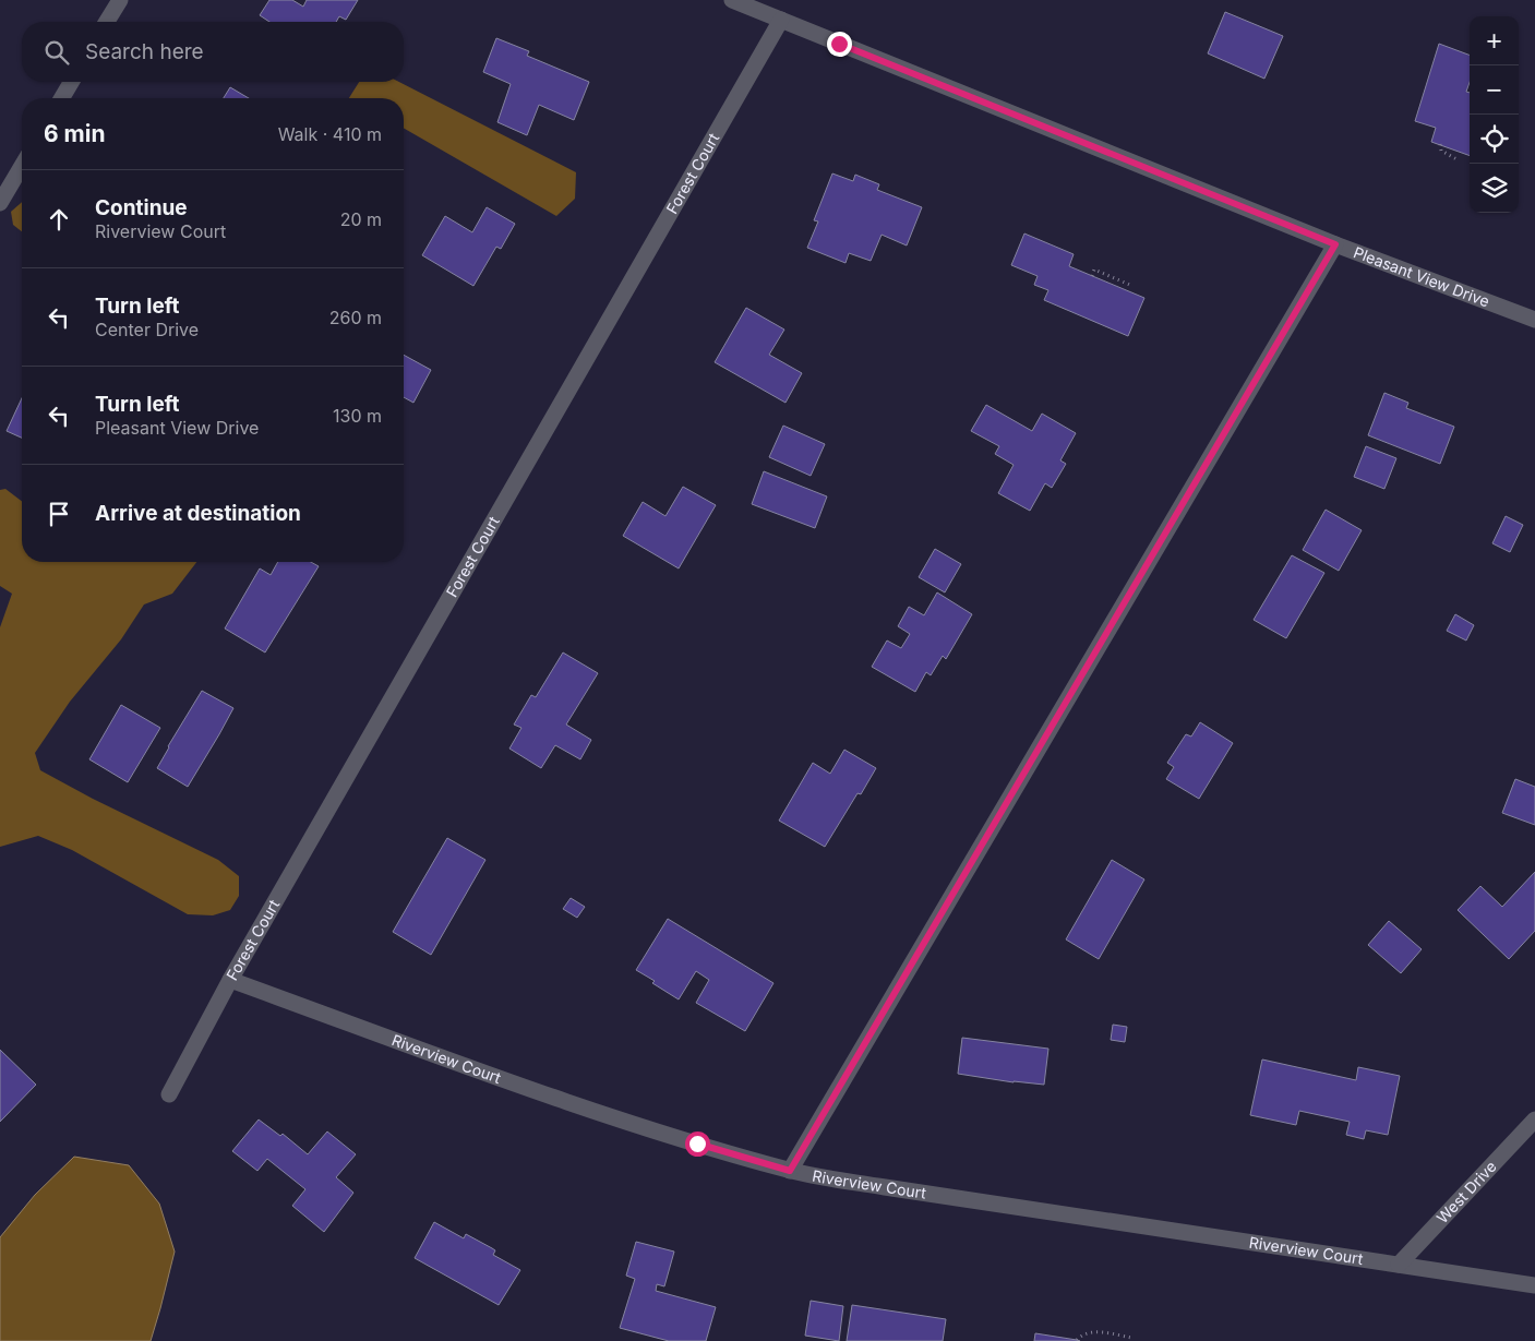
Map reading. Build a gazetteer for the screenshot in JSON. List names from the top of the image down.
{
  "streets": {
    "street": [
      "Forest Court",
      "Pleasant View Drive",
      "Riverview Court",
      "West Drive"
    ]
  },
  "crossings": [
    ["Forest Court", "Pleasant View Drive"],
    ["Forest Court", "Riverview Court"],
    ["Riverview Court", "West Drive"]
  ],
  "page": {
    "map_buttons": ["+", "−"],
    "search": "Search here",
    "heading": ["6 min", "Walk · 410 m"],
    "list": [
      ["Continue", "Riverview Court", "20 m"],
      ["Turn left", "Center Drive", "260 m"],
      ["Turn left", "Pleasant View Drive", "130 m"],
      "Arrive at destination"
    ]
  }
}
